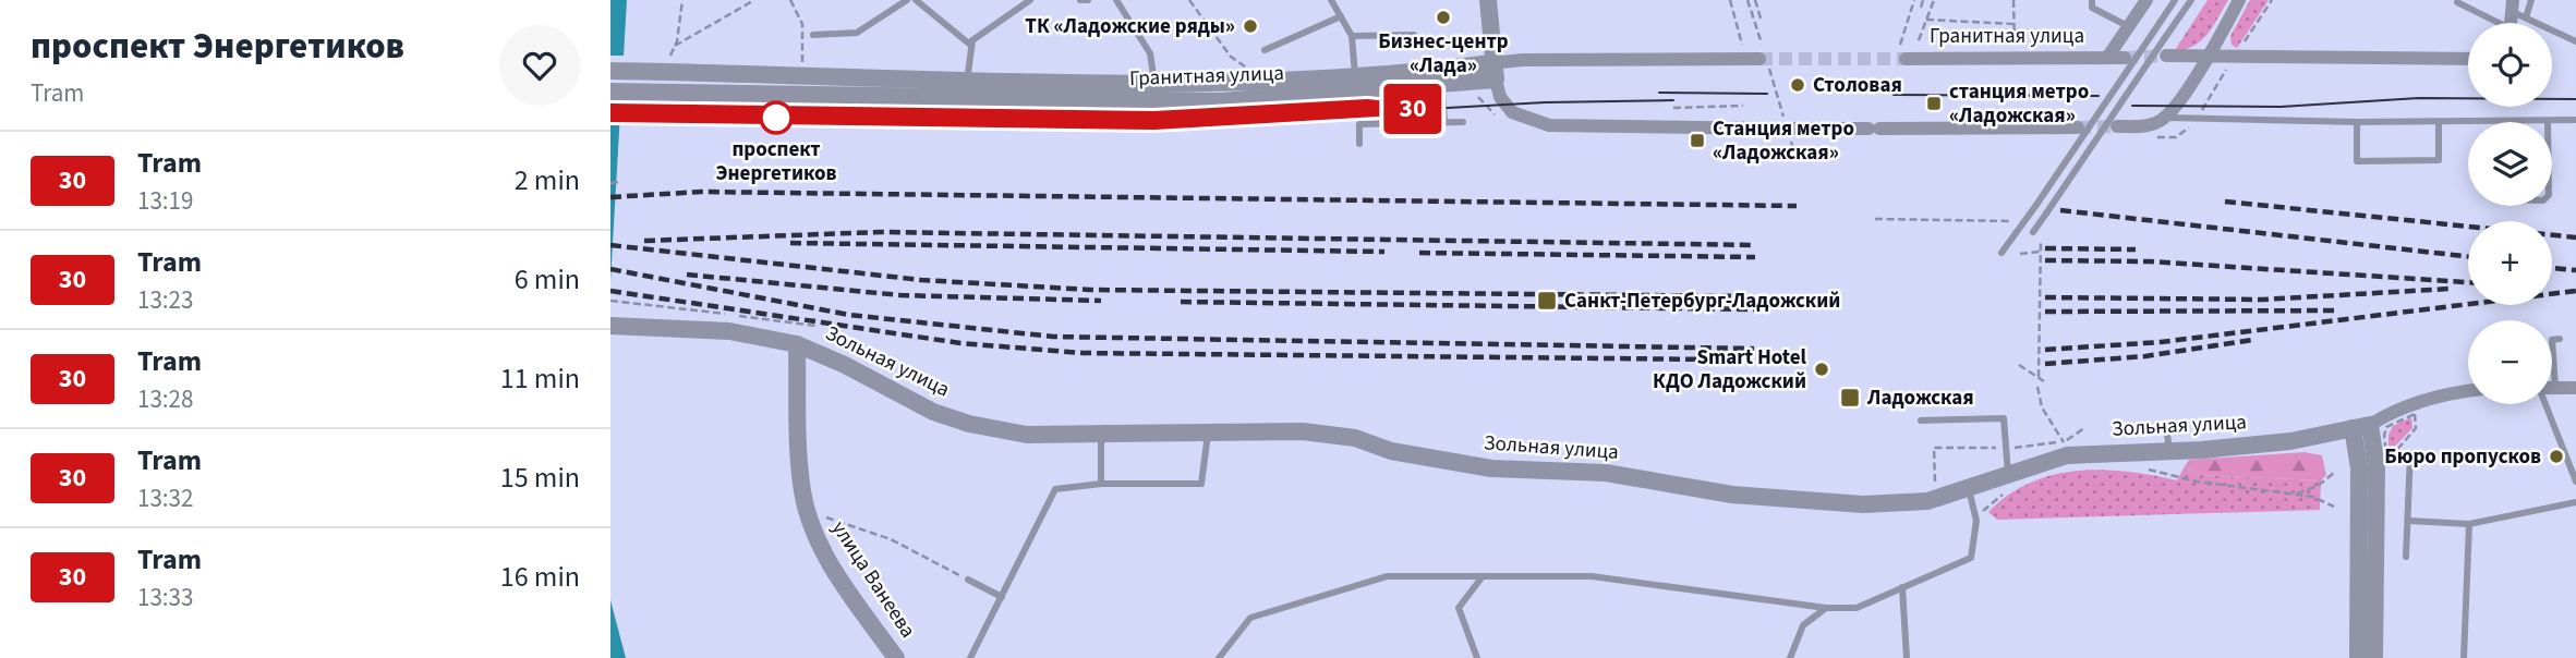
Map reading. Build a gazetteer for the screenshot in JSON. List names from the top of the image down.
{
  "streets": {
    "street": ["Гранитная улица", "Зольная улица", "улица Ванеева"]
  },
  "crossings": [
    ["Зольная улица", "улица Ванеева"]
  ],
  "places": {
    "other": [
      "Бизнес-центр «Лада»",
      "ТК «Ладожские ряды»",
      "Столовая",
      "проспект Энергетиков",
      "Smart Hotel КДО Ладожский",
      "Бюро пропусков"
    ],
    "transit": [
      "станция метро «Ладожская»",
      "Станция метро «Ладожская»",
      "Санкт-Петербург-Ладожский",
      "Ладожская"
    ]
  },
  "lines": ["tram line 30"],
  "page": {
    "heading": ["проспект Энергетиков", "Tram"],
    "on_map": "30",
    "map_buttons": ["+", "−"],
    "list": [
      {
        "mark": "30",
        "name": "Tram",
        "note": "13:19",
        "value": "2 min"
      },
      {
        "mark": "30",
        "name": "Tram",
        "note": "13:23",
        "value": "6 min"
      },
      {
        "mark": "30",
        "name": "Tram",
        "note": "13:28",
        "value": "11 min"
      },
      {
        "mark": "30",
        "name": "Tram",
        "note": "13:32",
        "value": "15 min"
      },
      {
        "mark": "30",
        "name": "Tram",
        "note": "13:33",
        "value": "16 min"
      }
    ]
  }
}
